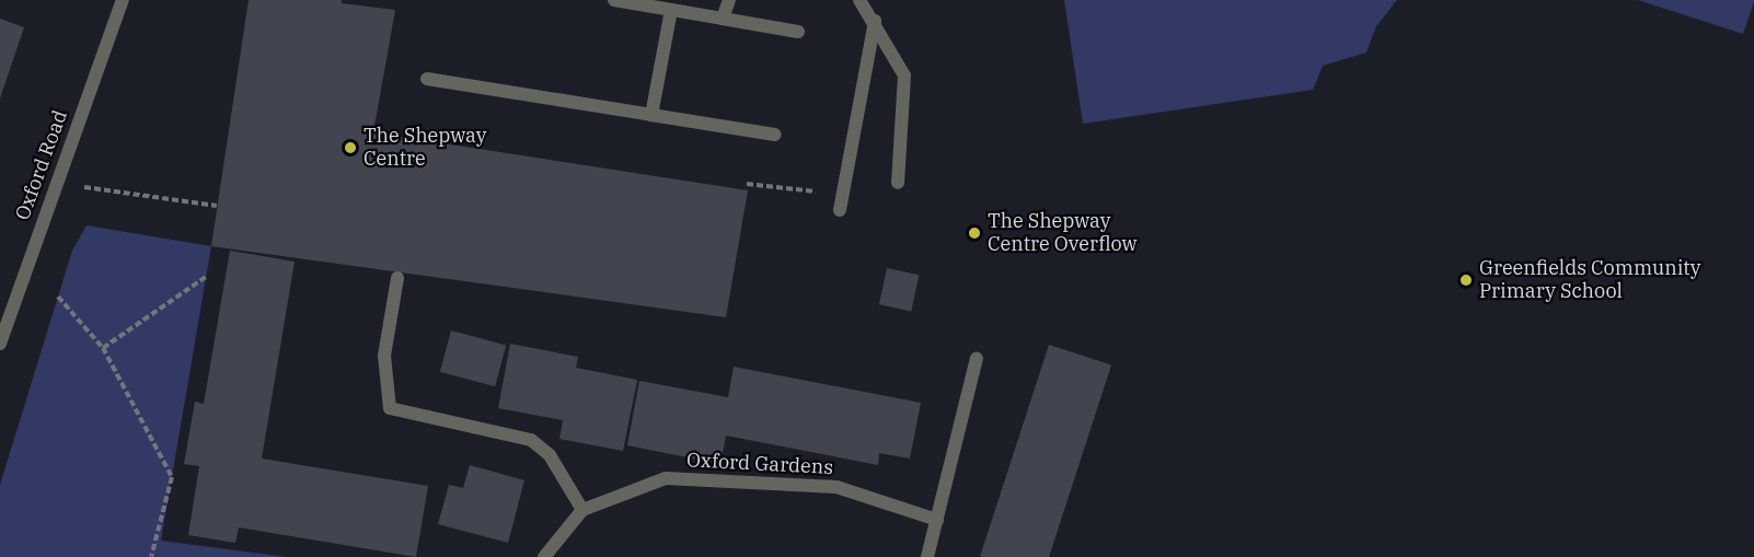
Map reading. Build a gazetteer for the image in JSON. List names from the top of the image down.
{
  "streets": {
    "street": ["Oxford Road", "Oxford Gardens"]
  },
  "places": ["The Shepway Centre", "The Shepway Centre Overflow", "Greenfields Community Primary School"]
}
